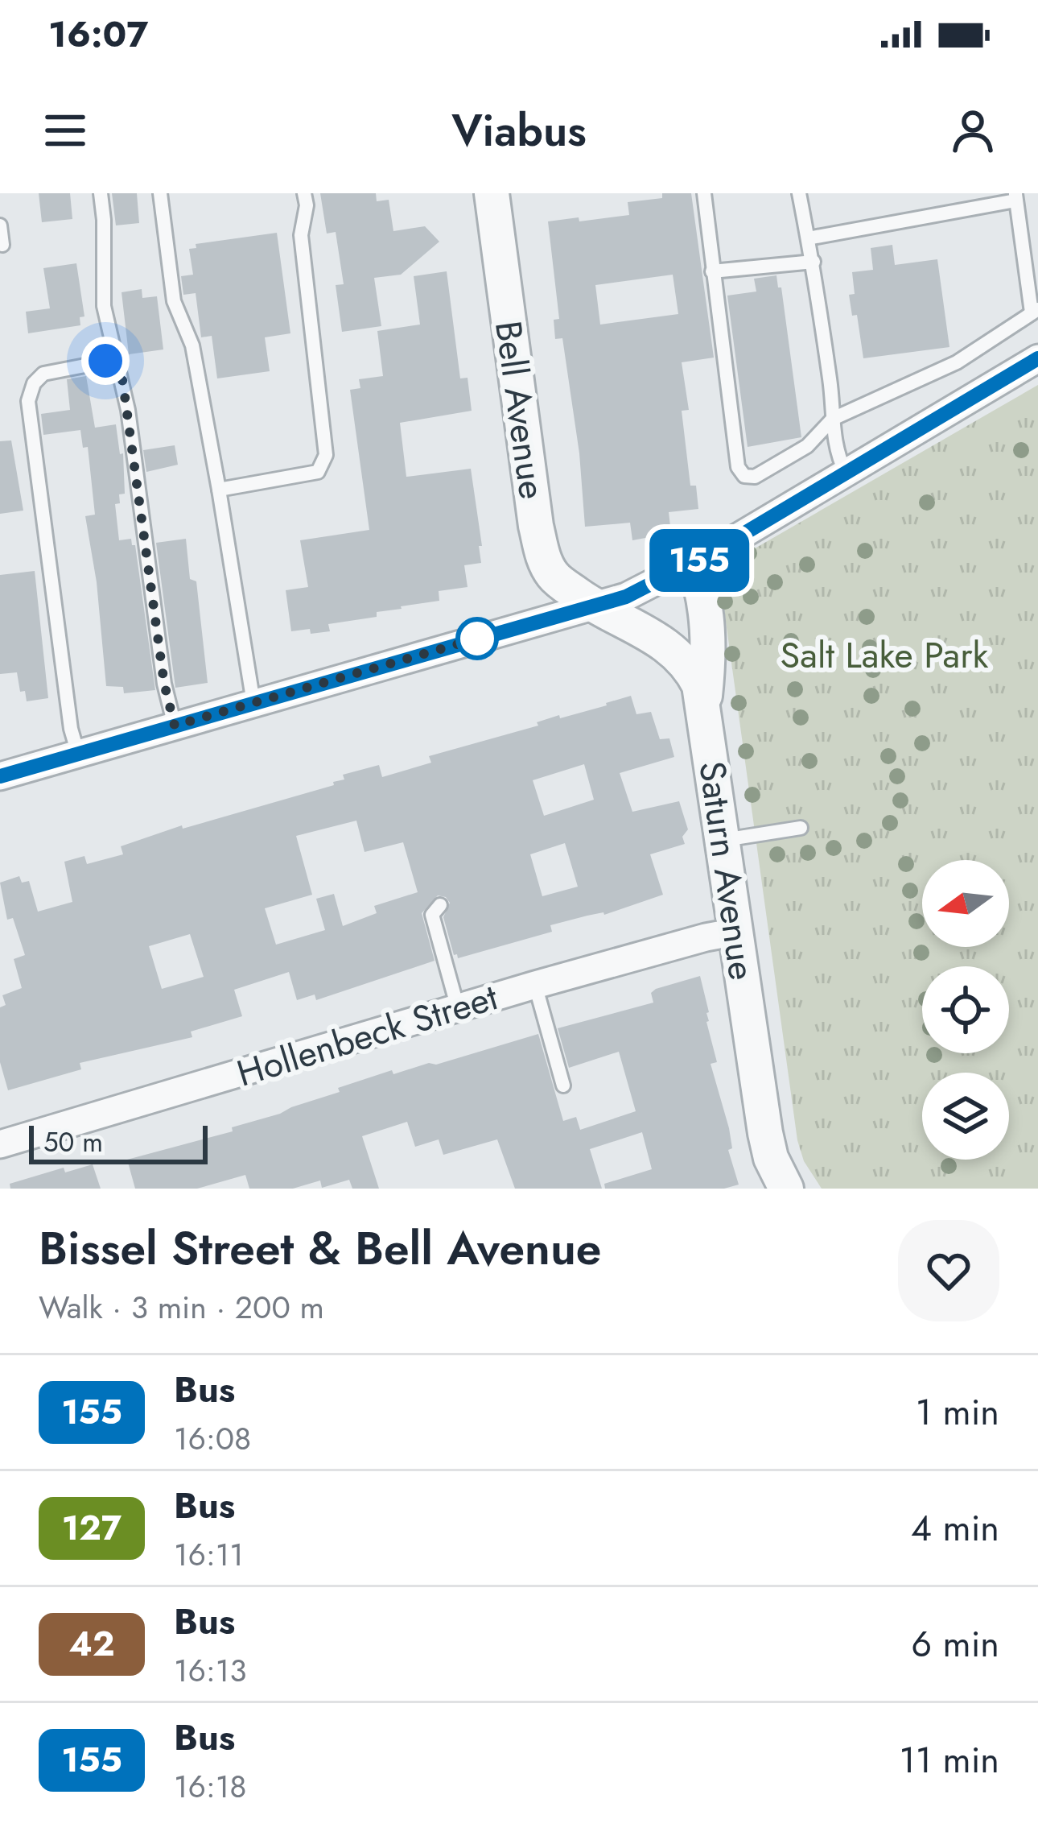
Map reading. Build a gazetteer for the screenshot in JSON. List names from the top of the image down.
{
  "streets": {
    "street": ["Bell Avenue", "Saturn Avenue", "Hollenbeck Street"]
  },
  "crossings": [
    ["Bell Avenue", "Saturn Avenue"],
    ["Saturn Avenue", "Hollenbeck Street"]
  ],
  "parks": ["Salt Lake Park"],
  "lines": ["bus line 155"],
  "scale_bar": "50 m",
  "north": "left",
  "page": {
    "status": "16:07",
    "header": "Viabus",
    "on_map": "155",
    "scale": "50 m",
    "heading": ["Bissel Street & Bell Avenue", "Walk · 3 min · 200 m"],
    "list": [
      {
        "mark": "155",
        "name": "Bus",
        "note": "16:08",
        "value": "1 min"
      },
      {
        "mark": "127",
        "name": "Bus",
        "note": "16:11",
        "value": "4 min"
      },
      {
        "mark": "42",
        "name": "Bus",
        "note": "16:13",
        "value": "6 min"
      },
      {
        "mark": "155",
        "name": "Bus",
        "note": "16:18",
        "value": "11 min"
      }
    ]
  }
}
